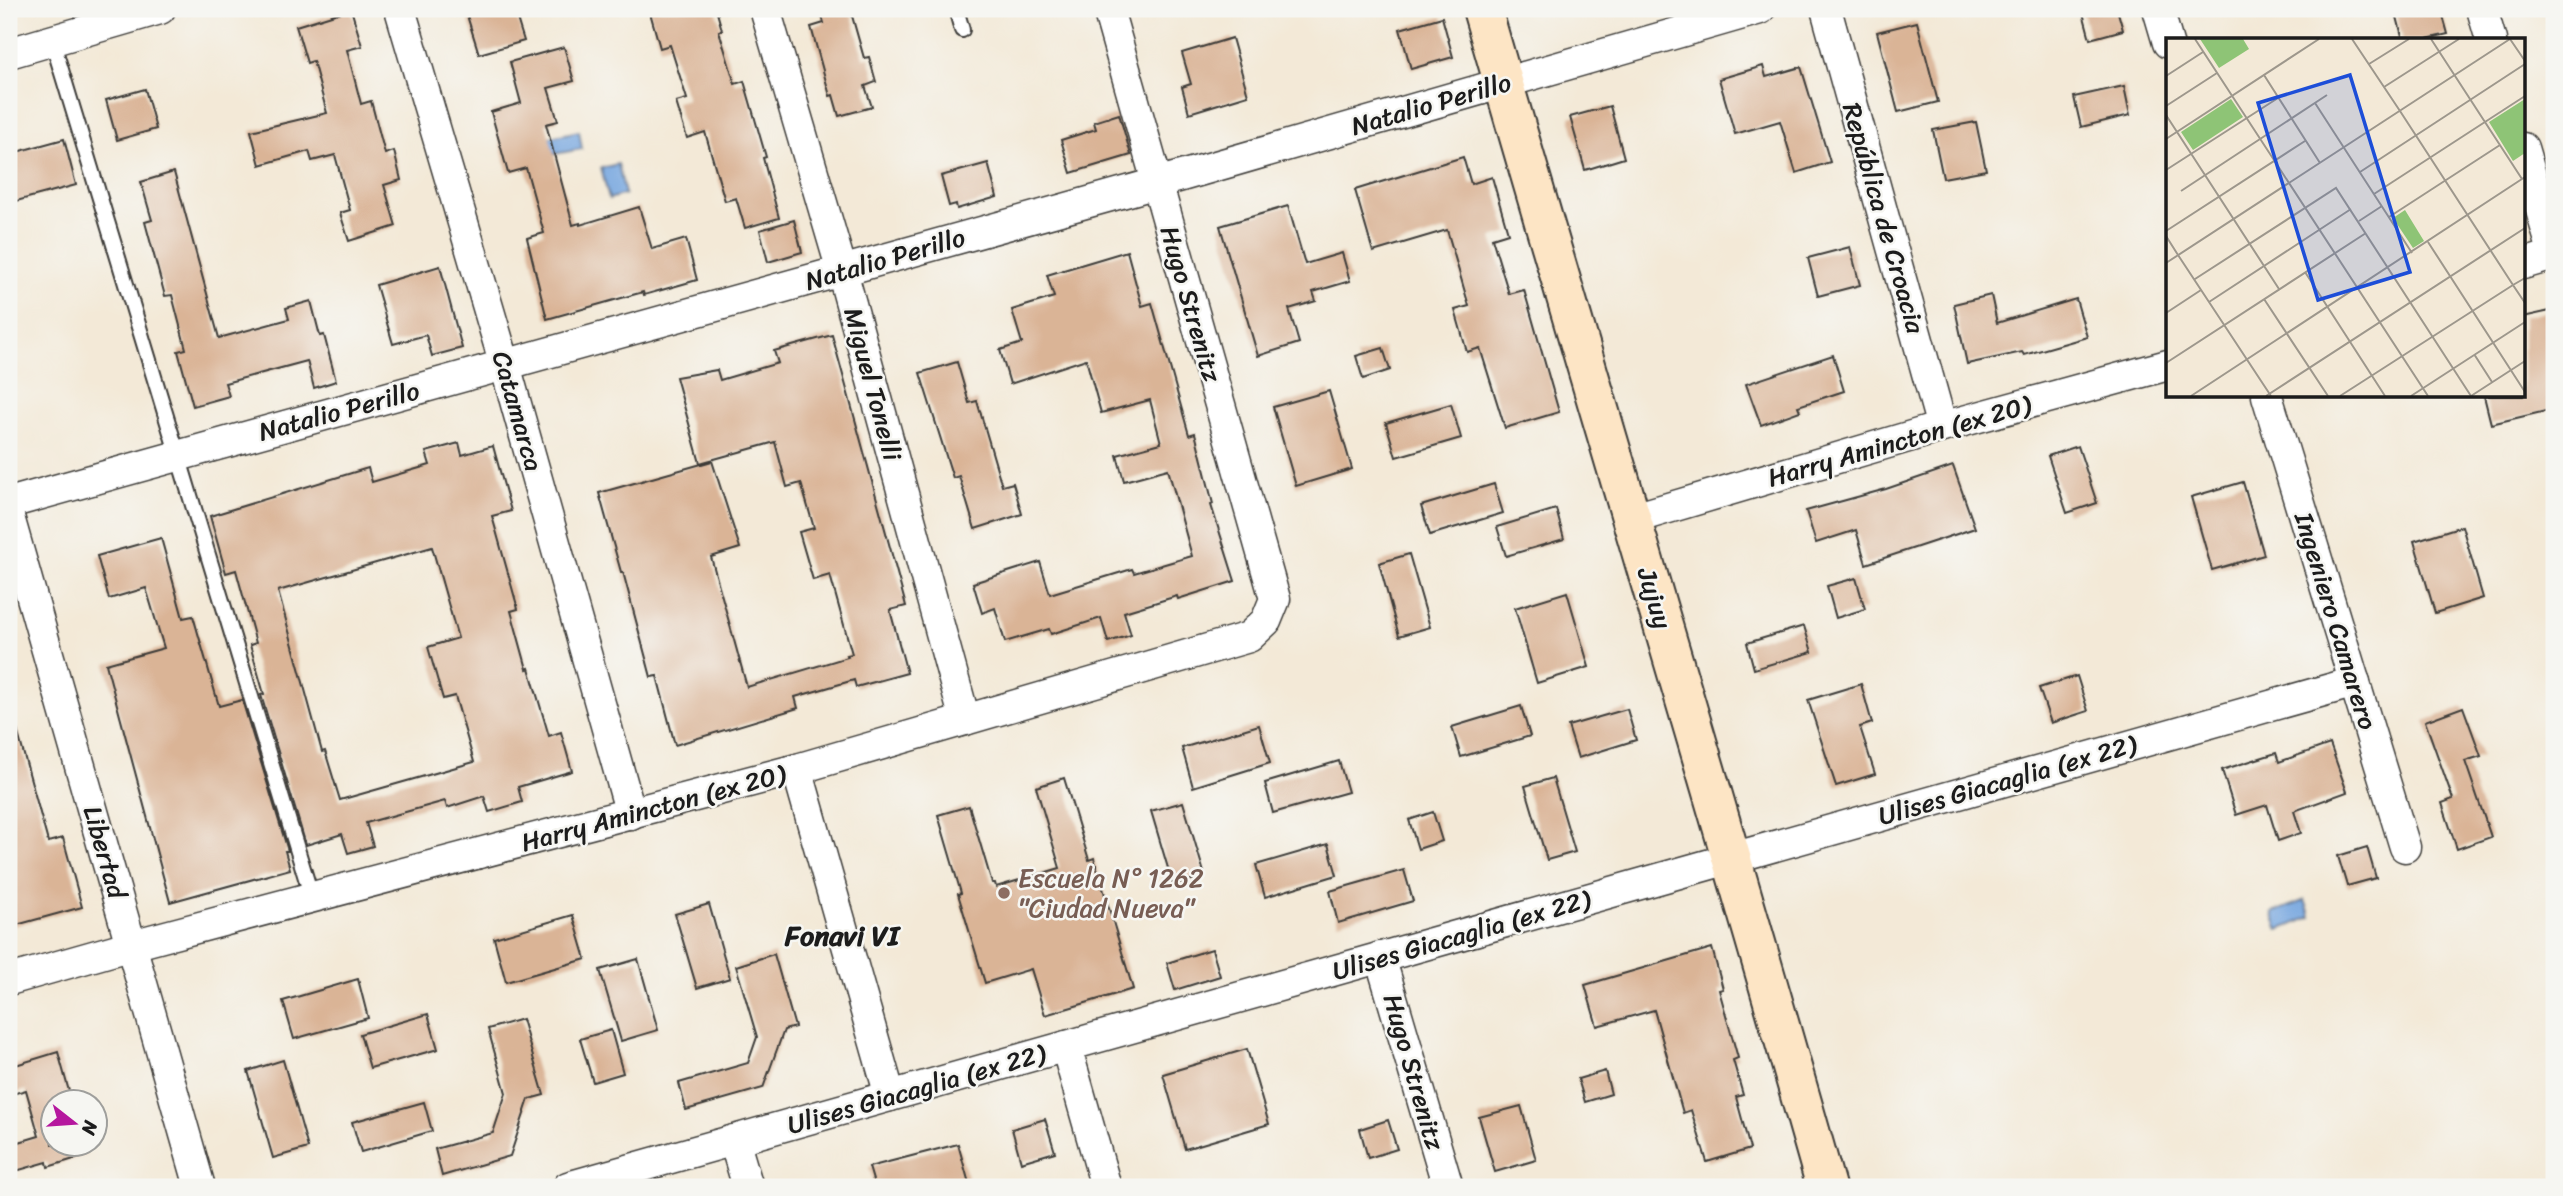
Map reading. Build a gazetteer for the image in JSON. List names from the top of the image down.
{
  "streets": {
    "main road": ["Jujuy"],
    "street": [
      "Natalio Perillo",
      "República de Croacia",
      "Hugo Strenitz",
      "Miguel Tonelli",
      "Catamarca",
      "Harry Amincton (ex 20)",
      "Ingeniero Camarero",
      "Ulises Giacaglia (ex 22)",
      "Libertad"
    ]
  },
  "crossings": [
    ["Natalio Perillo", "Hugo Strenitz"],
    ["Natalio Perillo", "Miguel Tonelli"],
    ["Natalio Perillo", "Catamarca"],
    ["Natalio Perillo", "Jujuy"],
    ["República de Croacia", "Harry Amincton (ex 20)"],
    ["Hugo Strenitz", "Harry Amincton (ex 20)"],
    ["Hugo Strenitz", "Ulises Giacaglia (ex 22)"],
    ["Miguel Tonelli", "Harry Amincton (ex 20)"],
    ["Catamarca", "Harry Amincton (ex 20)"],
    ["Harry Amincton (ex 20)", "Jujuy"],
    ["Harry Amincton (ex 20)", "Libertad"],
    ["Jujuy", "Ulises Giacaglia (ex 22)"],
    ["Ingeniero Camarero", "Ulises Giacaglia (ex 22)"]
  ],
  "districts": ["Fonavi VI"],
  "places": ["Escuela N° 1262 \"Ciudad Nueva\""],
  "north": "right"
}
